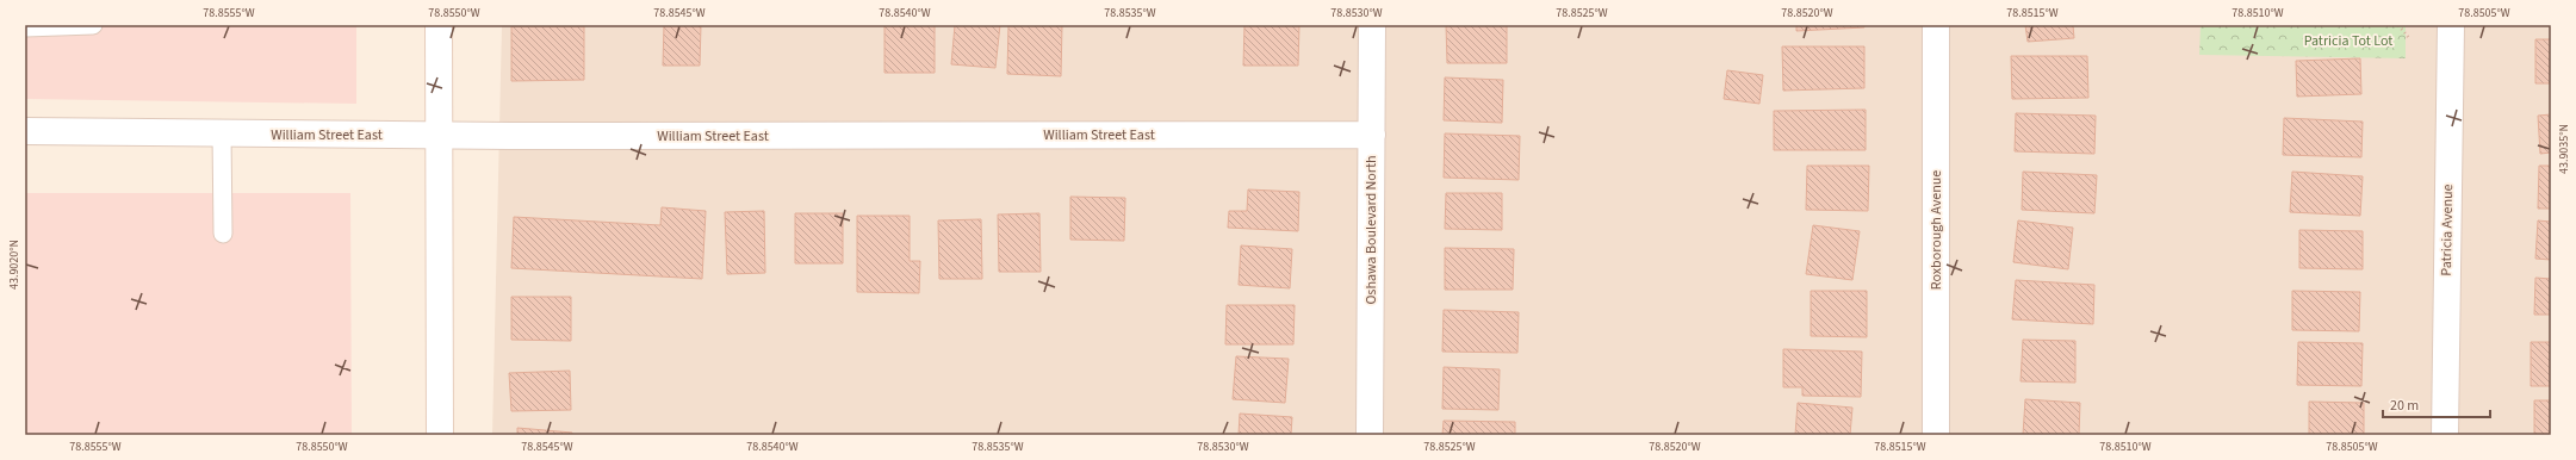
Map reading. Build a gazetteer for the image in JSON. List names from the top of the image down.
{
  "streets": {
    "street": [
      "William Street East",
      "Oshawa Boulevard North",
      "Roxborough Avenue",
      "Patricia Avenue"
    ]
  },
  "crossings": [
    ["William Street East", "Oshawa Boulevard North"]
  ],
  "parks": ["Patricia Tot Lot"],
  "scale_bar": "20 m",
  "coordinates": [
    "78.8555°W",
    "78.8550°W",
    "78.8545°W",
    "78.8540°W",
    "78.8535°W",
    "78.8530°W",
    "78.8525°W",
    "78.8520°W",
    "78.8515°W",
    "78.8510°W",
    "78.8505°W",
    "43.9035°N",
    "43.9020°N"
  ]
}
